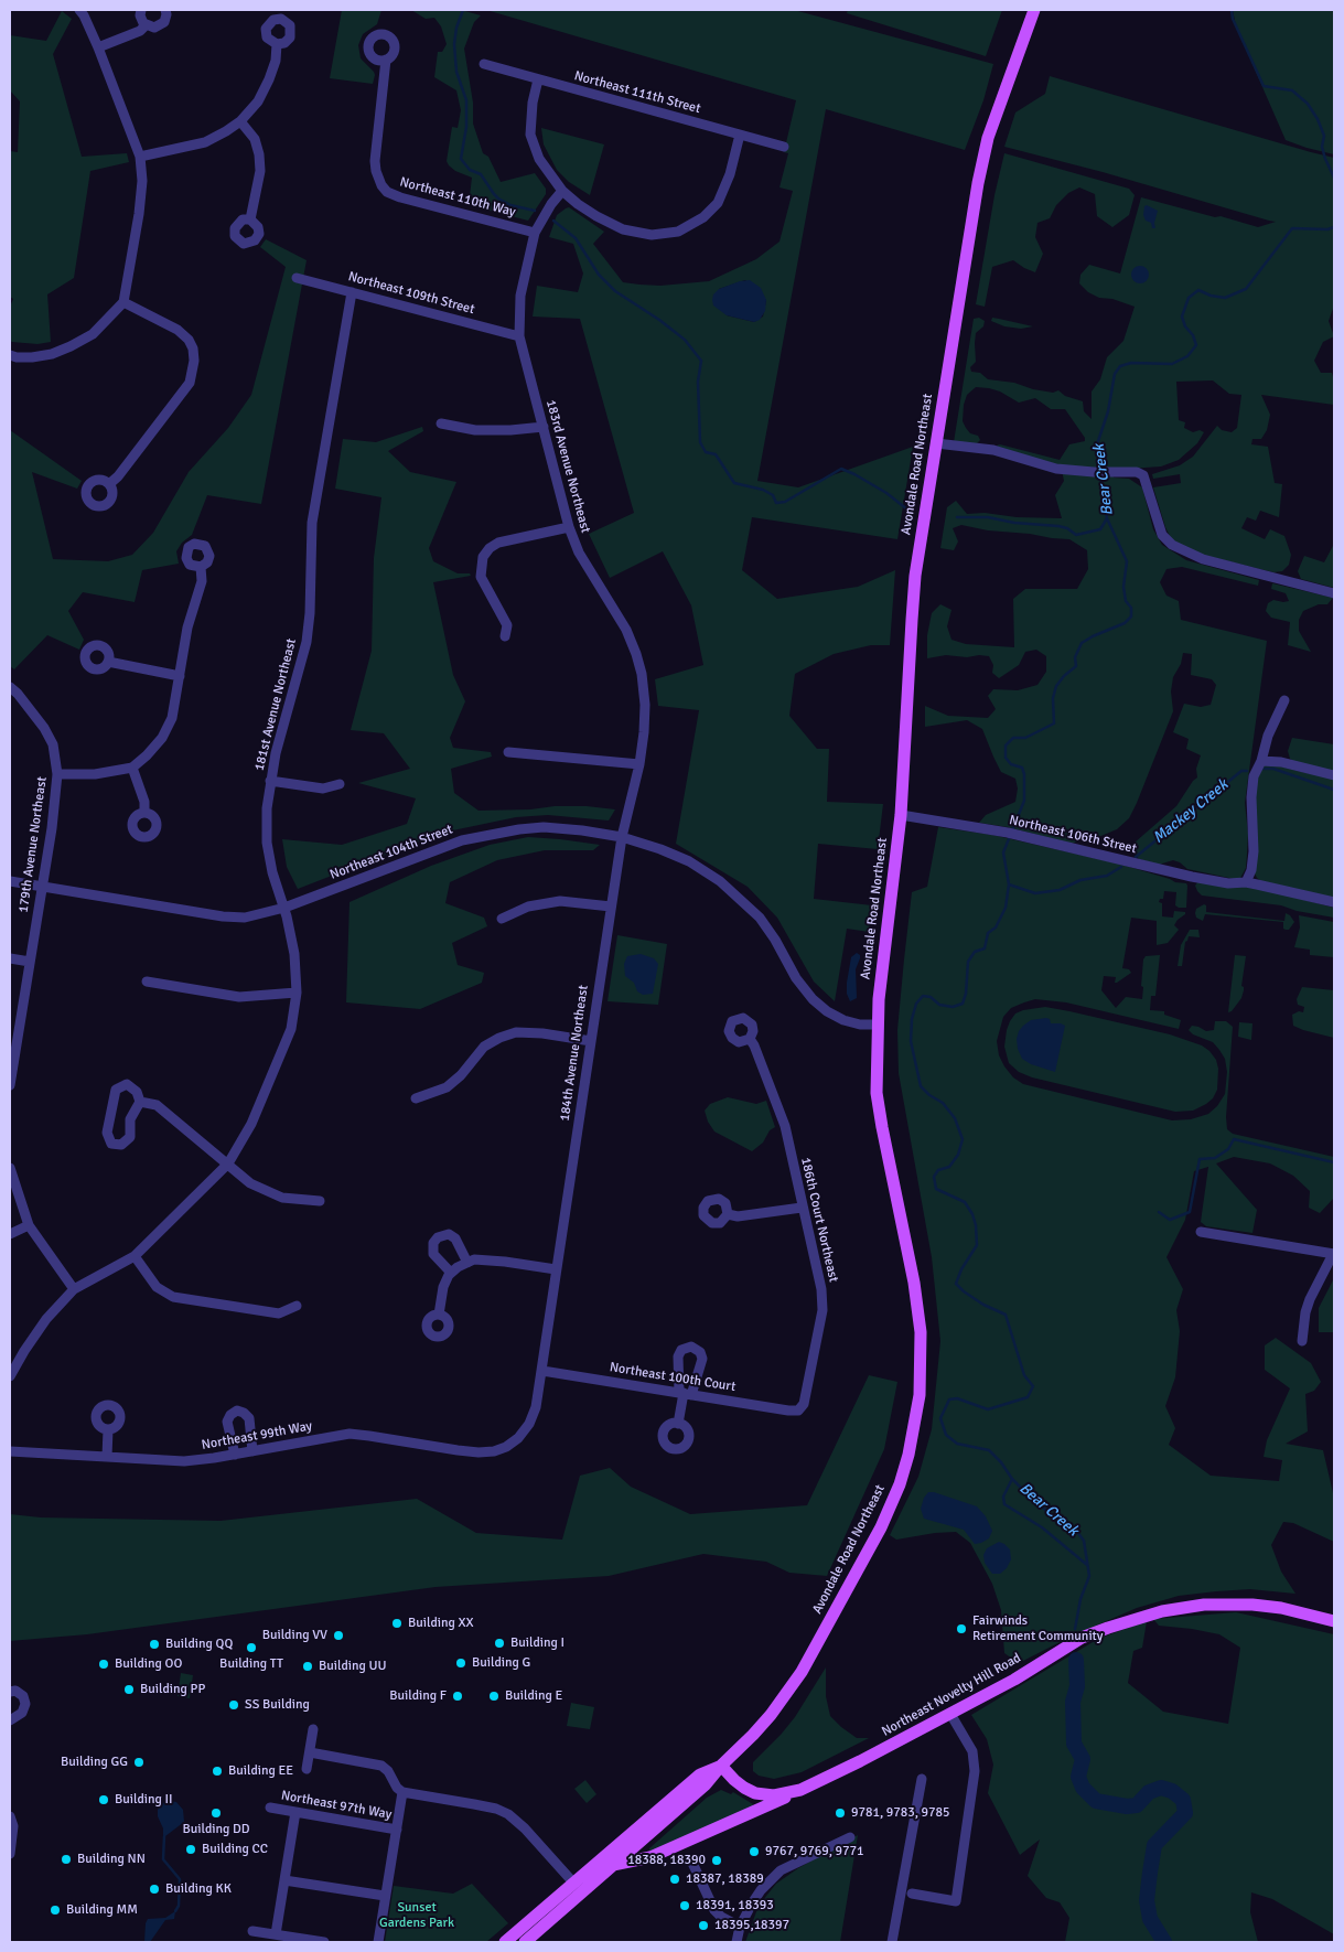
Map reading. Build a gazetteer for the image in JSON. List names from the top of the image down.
{
  "streets": {
    "main road": ["Avondale Road Northeast", "Northeast Novelty Hill Road"],
    "street": [
      "Northeast 111th Street",
      "Northeast 110th Way",
      "Northeast 109th Street",
      "183rd Avenue Northeast",
      "181st Avenue Northeast",
      "Northeast 106th Street",
      "179th Avenue Northeast",
      "Northeast 104th Street",
      "184th Avenue Northeast",
      "186th Court Northeast",
      "Northeast 100th Court",
      "Northeast 99th Way",
      "Northeast 97th Way"
    ]
  },
  "crossings": [
    ["Northeast 110th Way", "183rd Avenue Northeast"],
    ["Northeast 109th Street", "183rd Avenue Northeast"],
    ["Northeast 109th Street", "181st Avenue Northeast"],
    ["Avondale Road Northeast", "Northeast 106th Street"],
    ["Avondale Road Northeast", "Northeast 104th Street"],
    ["Avondale Road Northeast", "Northeast Novelty Hill Road"],
    ["183rd Avenue Northeast", "184th Avenue Northeast"],
    ["181st Avenue Northeast", "Northeast 104th Street"],
    ["179th Avenue Northeast", "Northeast 104th Street"],
    ["Northeast 104th Street", "184th Avenue Northeast"],
    ["184th Avenue Northeast", "Northeast 100th Court"],
    ["184th Avenue Northeast", "Northeast 99th Way"],
    ["186th Court Northeast", "Northeast 100th Court"]
  ],
  "water": ["Bear Creek", "Mackey Creek"],
  "parks": ["Sunset Gardens Park"],
  "places": [
    "Building XX",
    "Fairwinds Retirement Community",
    "Building VV",
    "Building I",
    "Building QQ",
    "Building TT",
    "Building G",
    "Building OO",
    "Building UU",
    "Building PP",
    "Building F",
    "Building E",
    "SS Building",
    "Building GG",
    "Building EE",
    "Building II",
    "Building DD",
    "9781, 9783, 9785",
    "Building CC",
    "9767, 9769, 9771",
    "Building NN",
    "18388, 18390",
    "18387, 18389",
    "Building KK",
    "18391, 18393",
    "Building MM",
    "18395,18397"
  ]
}
